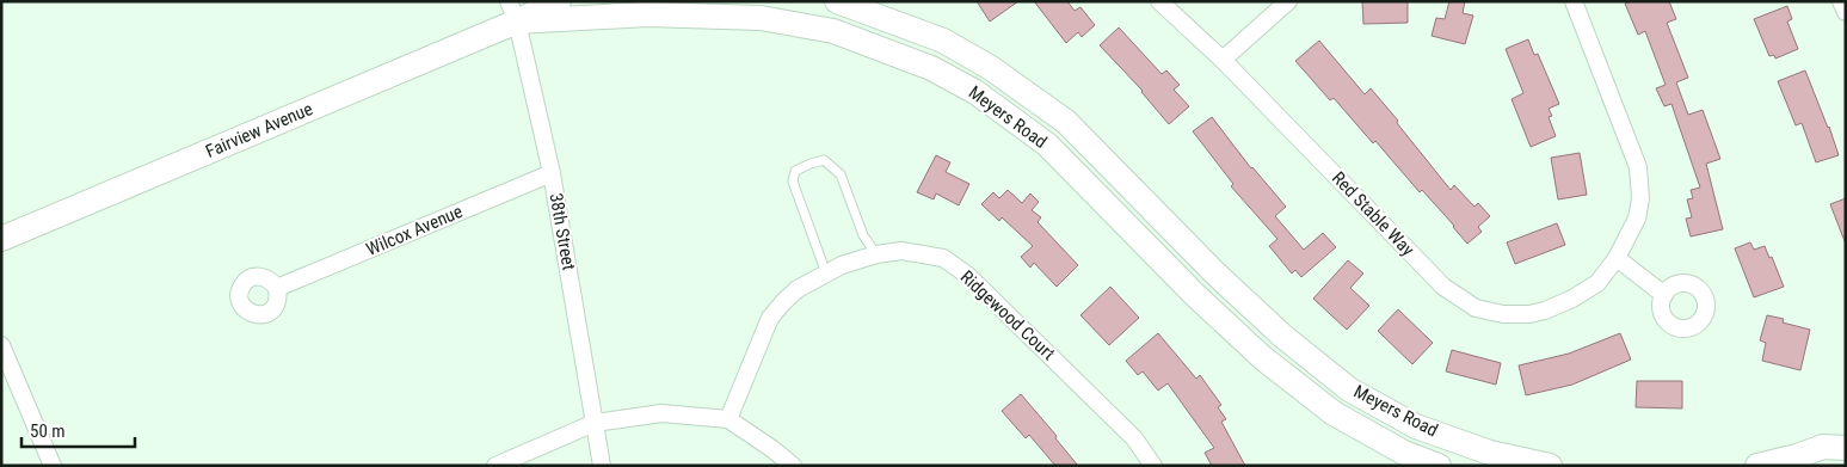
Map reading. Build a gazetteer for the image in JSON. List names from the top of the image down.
{
  "streets": {
    "street": [
      "Meyers Road",
      "Fairview Avenue",
      "Red Stable Way",
      "Wilcox Avenue",
      "38th Street",
      "Ridgewood Court"
    ]
  },
  "crossings": [
    ["Meyers Road", "Fairview Avenue"],
    ["Meyers Road", "38th Street"],
    ["Fairview Avenue", "38th Street"],
    ["Wilcox Avenue", "38th Street"]
  ],
  "scale_bar": "50 m"
}
